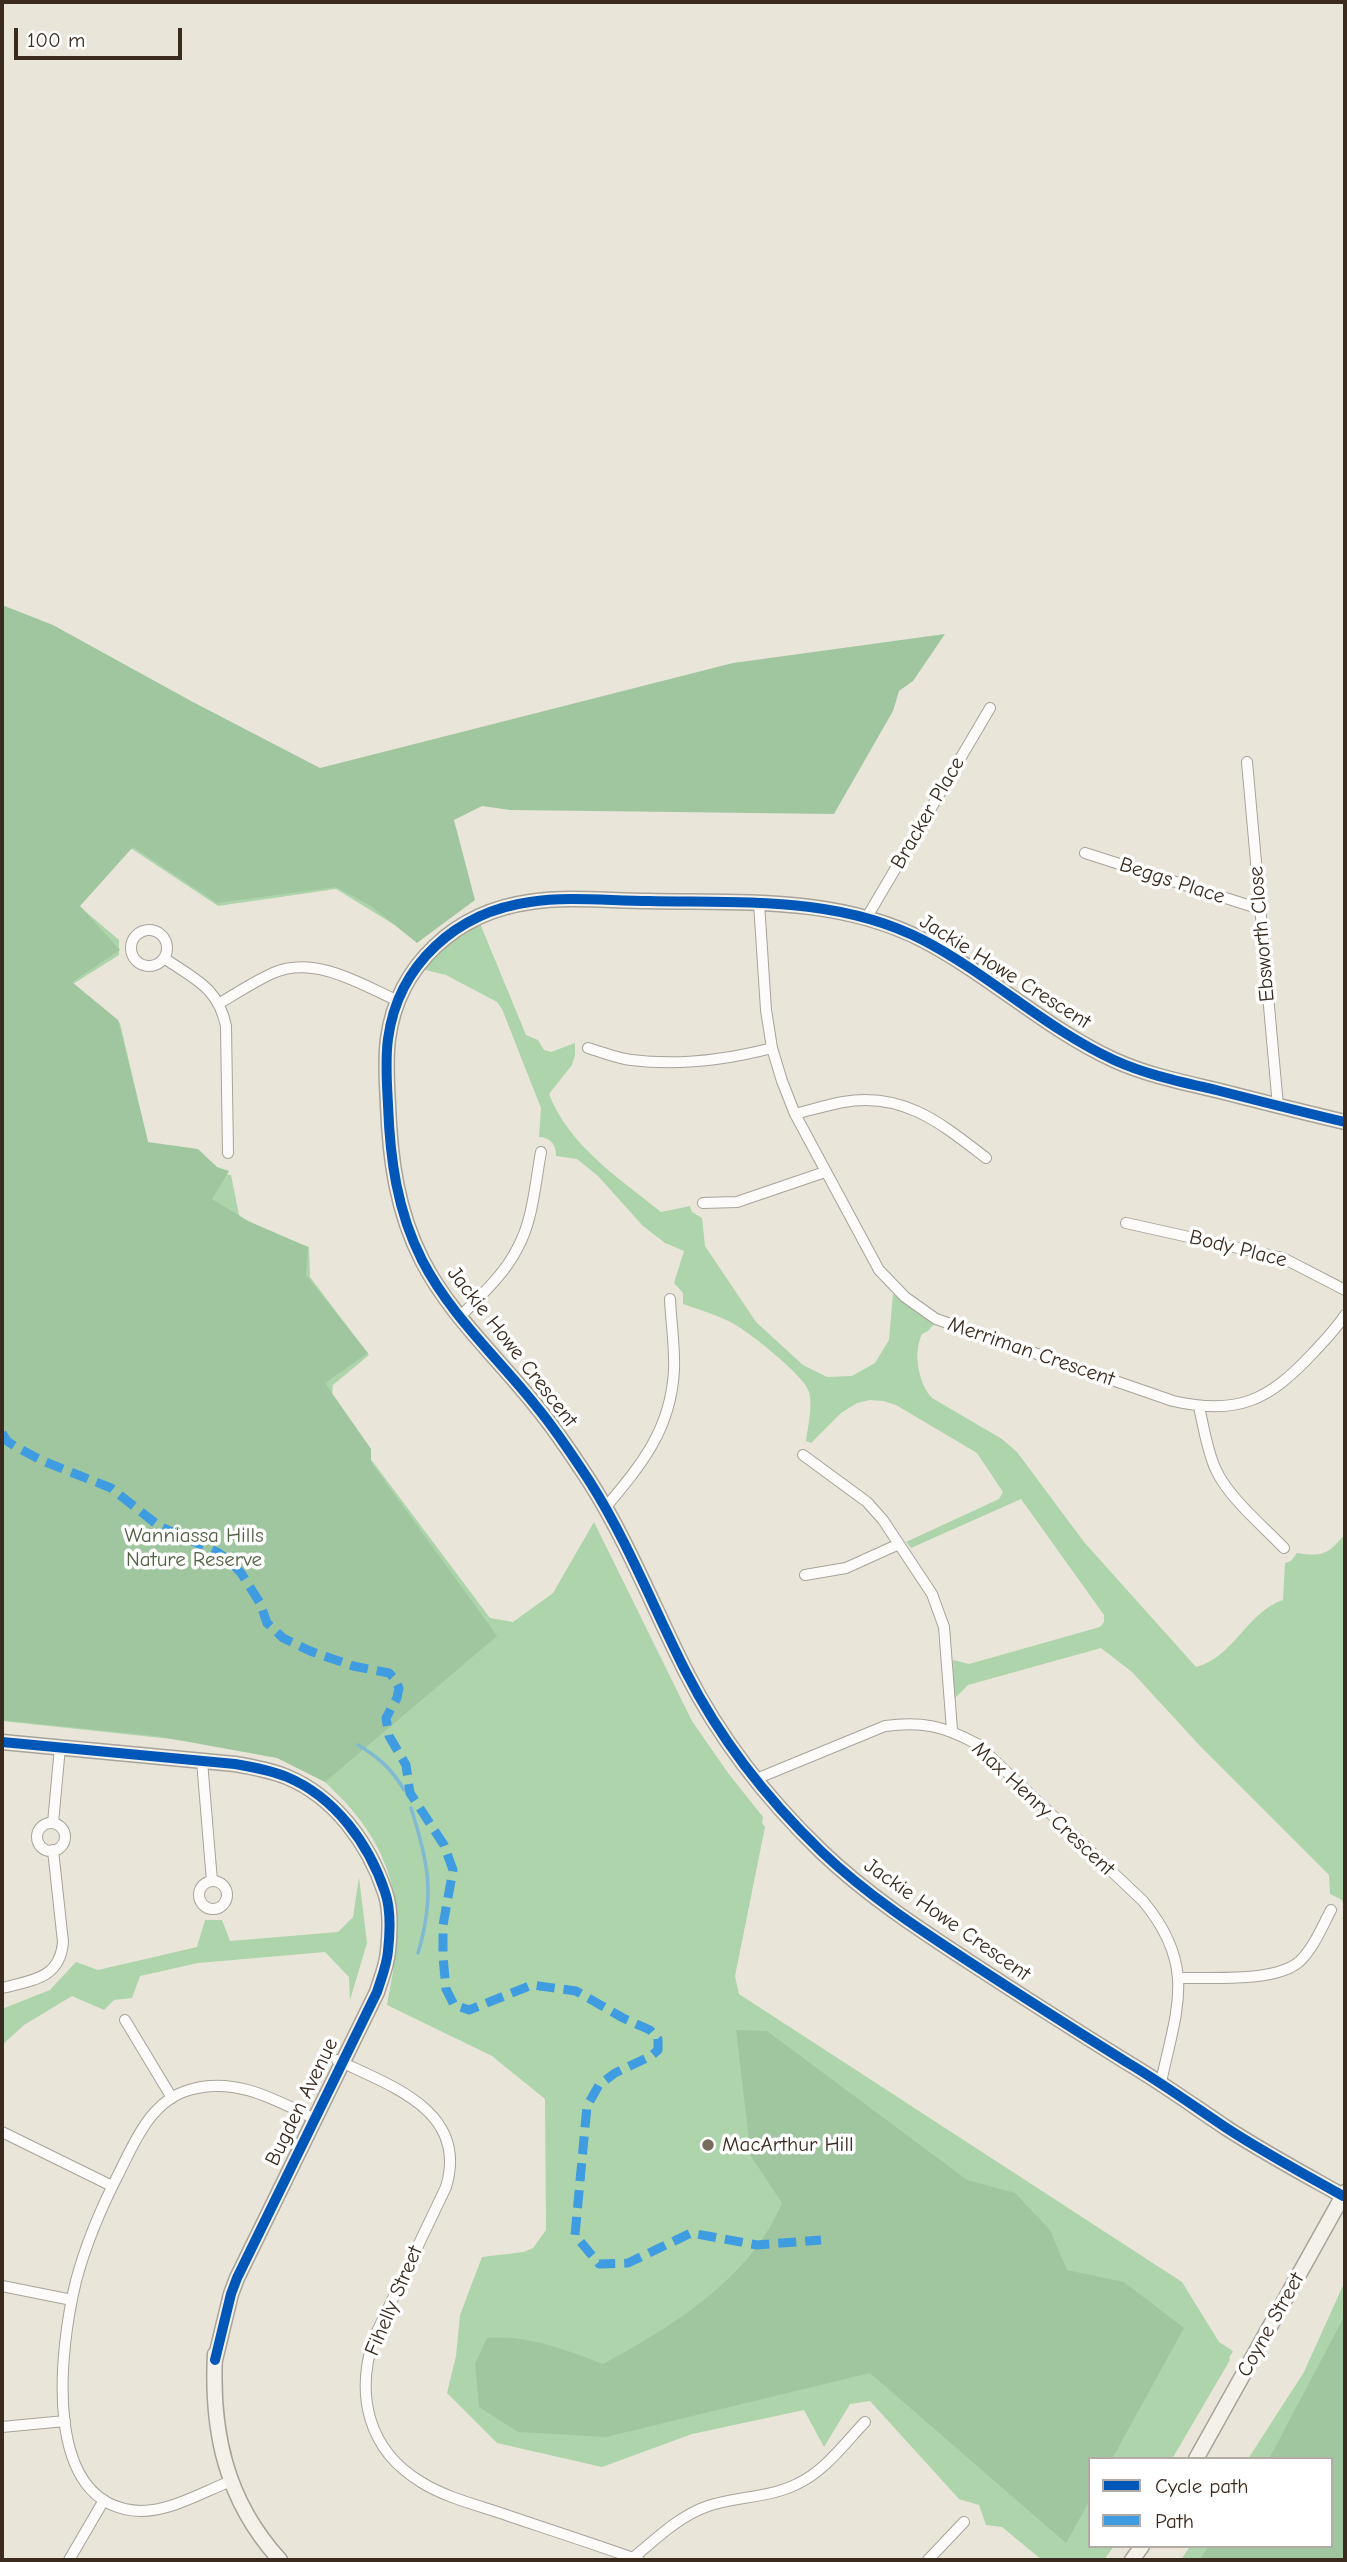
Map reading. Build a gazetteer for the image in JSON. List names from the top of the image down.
{
  "streets": {
    "street": [
      "Bracker Place",
      "Beggs Place",
      "Ebsworth Close",
      "Jackie Howe Crescent",
      "Body Place",
      "Merriman Crescent",
      "Max Henry Crescent",
      "Bugden Avenue",
      "Fihelly Street",
      "Coyne Street"
    ]
  },
  "crossings": [
    ["Bracker Place", "Jackie Howe Crescent"],
    ["Beggs Place", "Ebsworth Close"],
    ["Ebsworth Close", "Jackie Howe Crescent"],
    ["Jackie Howe Crescent", "Merriman Crescent"],
    ["Jackie Howe Crescent", "Max Henry Crescent"],
    ["Jackie Howe Crescent", "Coyne Street"],
    ["Bugden Avenue", "Fihelly Street"]
  ],
  "parks": ["Wanniassa Hills Nature Reserve"],
  "places": ["MacArthur Hill"],
  "legend": ["Cycle path", "Path"],
  "scale_bar": "100 m"
}
